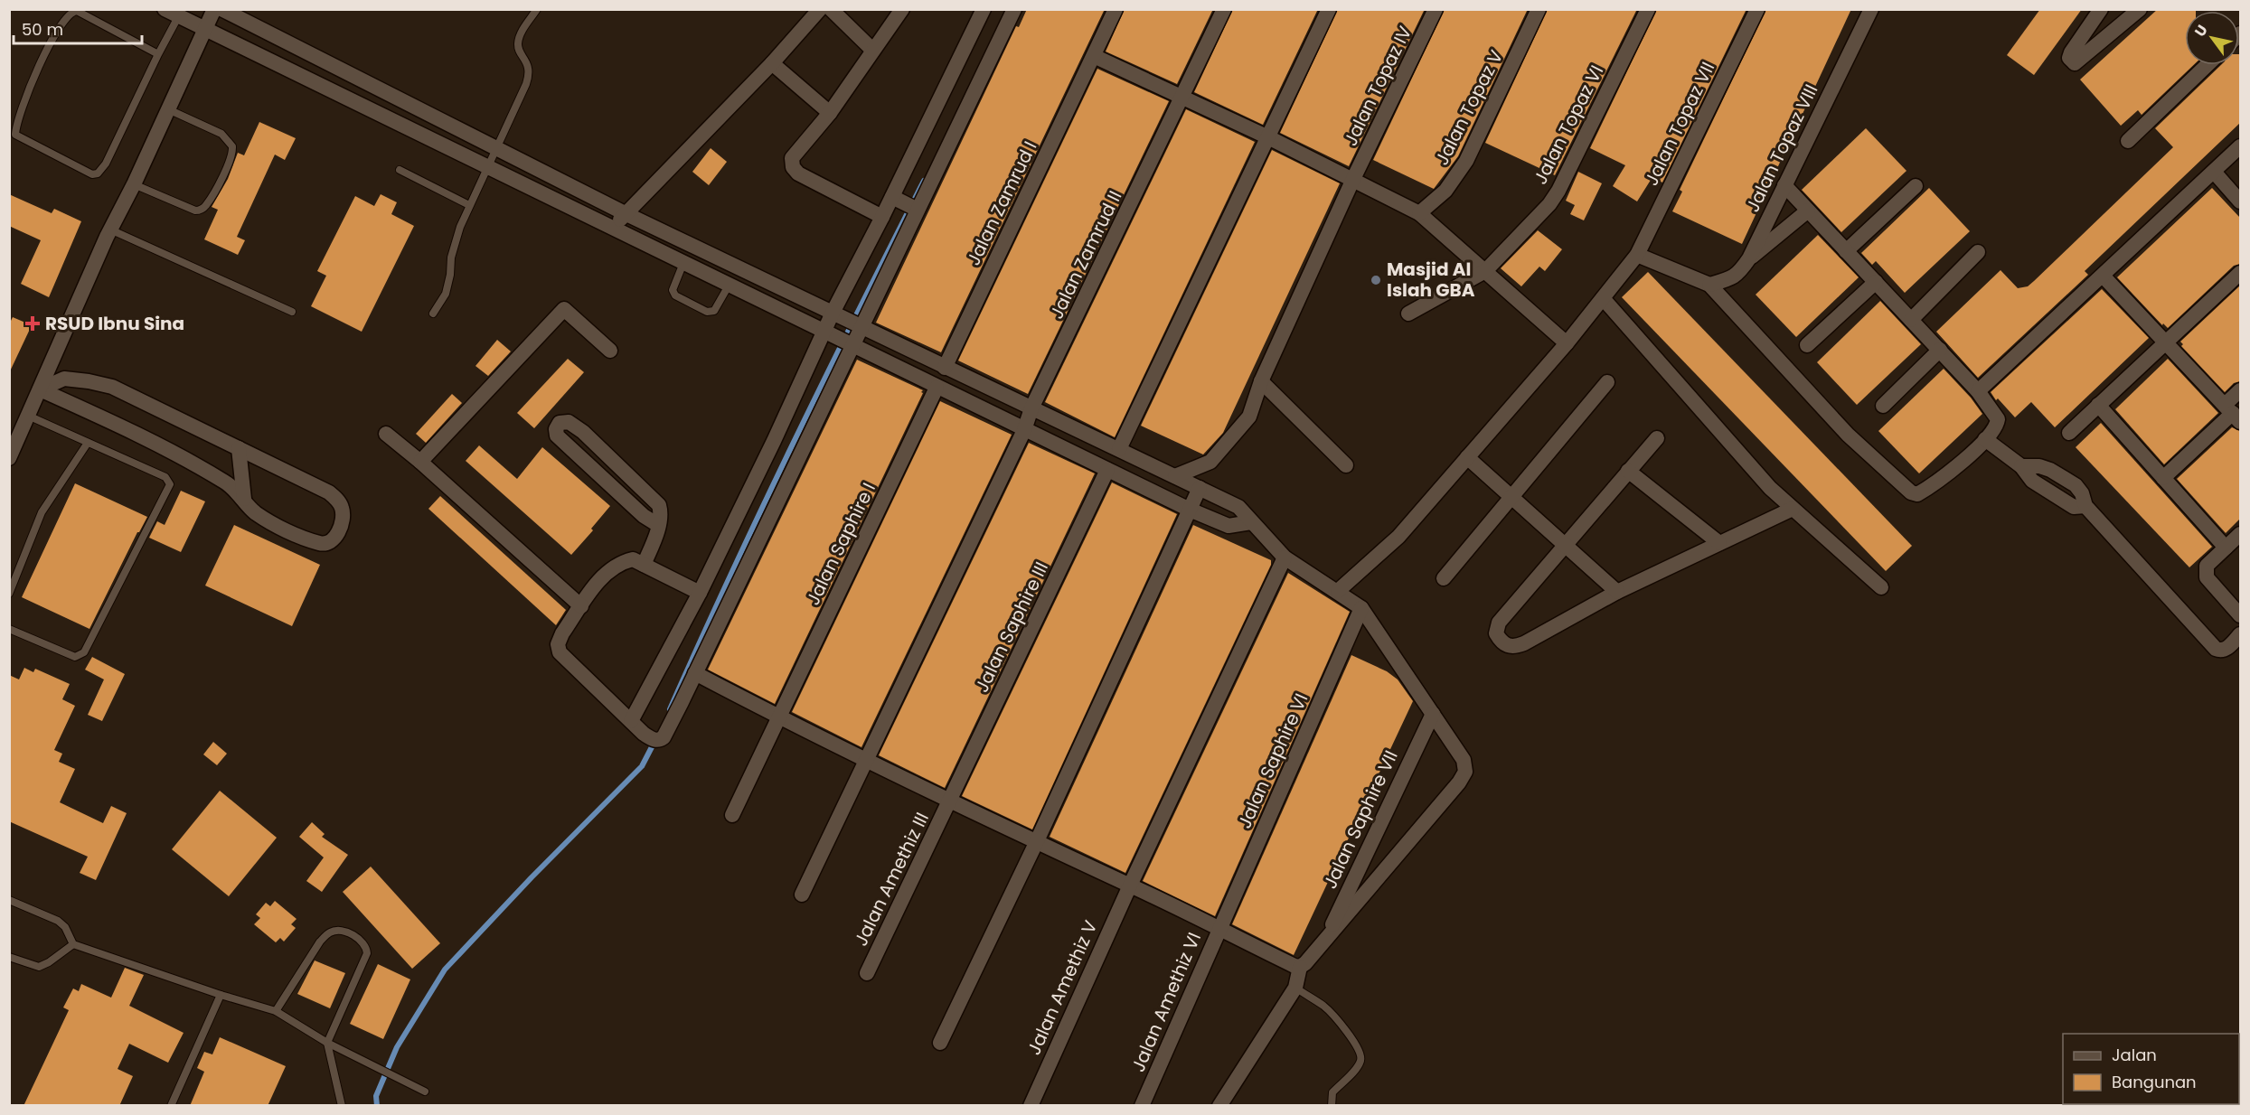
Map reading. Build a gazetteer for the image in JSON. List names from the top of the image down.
{
  "streets": {
    "street": [
      "Jalan Topaz IV",
      "Jalan Topaz V",
      "Jalan Topaz VII",
      "Jalan Topaz VI",
      "Jalan Topaz VIII",
      "Jalan Zamrud I",
      "Jalan Zamrud II",
      "Jalan Saphire I",
      "Jalan Saphire III",
      "Jalan Saphire VI",
      "Jalan Saphire VII",
      "Jalan Amethiz III",
      "Jalan Amethiz V",
      "Jalan Amethiz VI"
    ]
  },
  "crossings": [
    ["Jalan Saphire III", "Jalan Amethiz III"],
    ["Jalan Saphire VI", "Jalan Amethiz VI"]
  ],
  "places": {
    "other": ["Masjid Al Islah GBA"],
    "health": ["RSUD Ibnu Sina"]
  },
  "legend": ["Jalan", "Bangunan"],
  "scale_bar": "50 m",
  "north": "top left"
}
